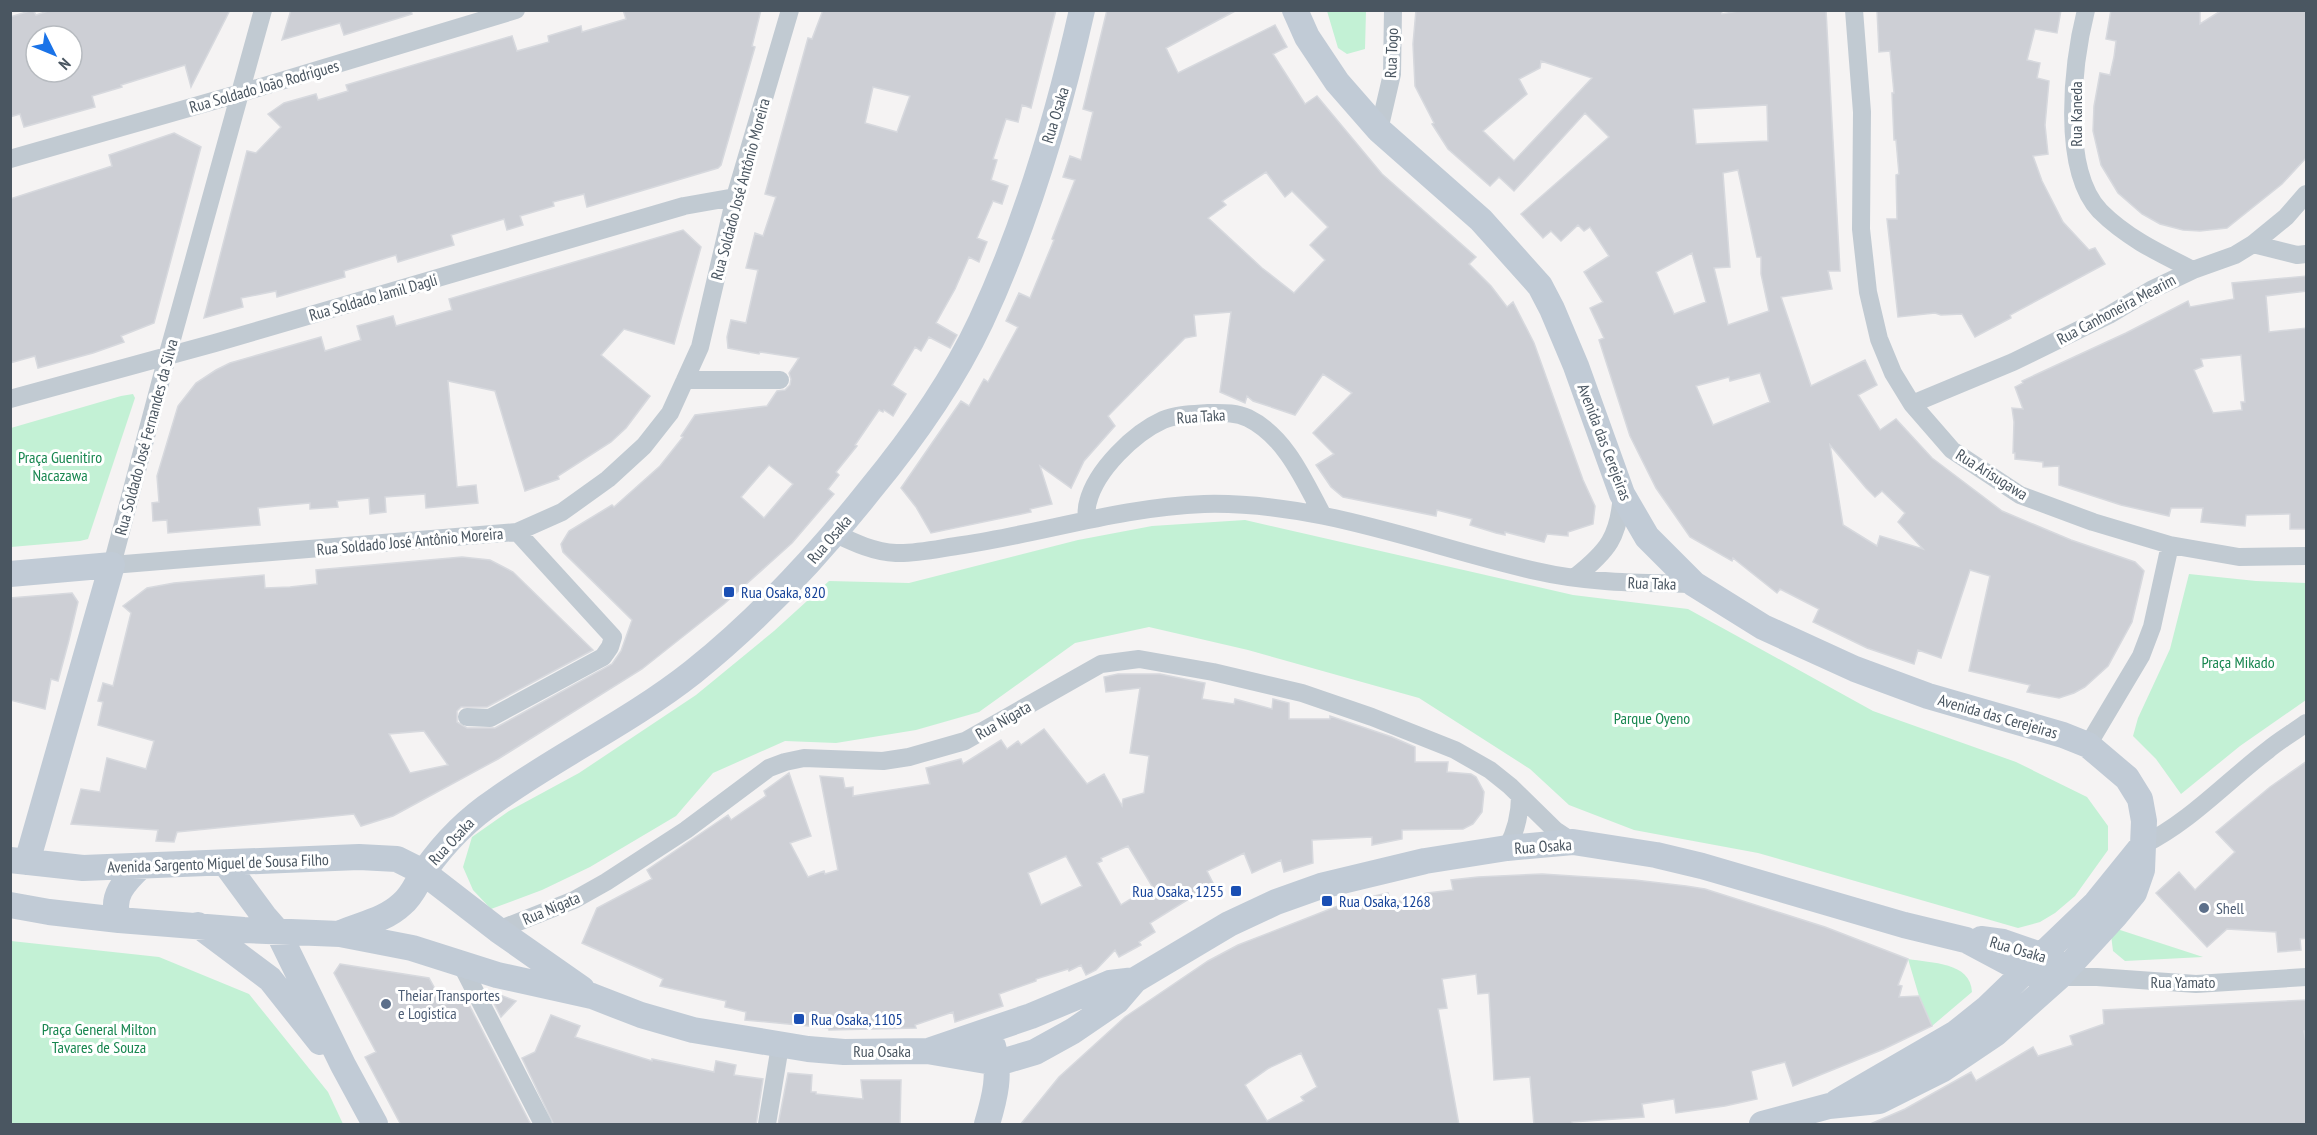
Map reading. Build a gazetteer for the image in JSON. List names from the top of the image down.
{
  "streets": {
    "main road": [
      "Rua Osaka",
      "Rua Soldado José Antônio Moreira",
      "Rua Soldado José Fernandes da Silva",
      "Avenida das Cerejeiras",
      "Avenida Sargento Miguel de Sousa Filho"
    ],
    "street": [
      "Rua Togo",
      "Rua Soldado João Rodrigues",
      "Rua Kaneda",
      "Rua Soldado Jamil Dagli",
      "Rua Canhoneira Mearim",
      "Rua Taka",
      "Rua Arisugawa",
      "Rua Nigata",
      "Rua Yamato"
    ]
  },
  "crossings": [
    ["Rua Togo", "Avenida das Cerejeiras"],
    ["Rua Soldado João Rodrigues", "Rua Soldado José Fernandes da Silva"],
    ["Rua Kaneda", "Rua Canhoneira Mearim"],
    ["Rua Osaka", "Rua Taka"],
    ["Rua Osaka", "Avenida das Cerejeiras"],
    ["Rua Osaka", "Rua Nigata"],
    ["Rua Osaka", "Avenida Sargento Miguel de Sousa Filho"],
    ["Rua Osaka", "Rua Yamato"],
    ["Rua Soldado José Antônio Moreira", "Rua Soldado Jamil Dagli"],
    ["Rua Soldado José Antônio Moreira", "Rua Soldado José Fernandes da Silva"],
    ["Rua Soldado Jamil Dagli", "Rua Soldado José Fernandes da Silva"],
    ["Rua Canhoneira Mearim", "Rua Arisugawa"],
    ["Rua Taka", "Avenida das Cerejeiras"],
    ["Rua Soldado José Fernandes da Silva", "Avenida Sargento Miguel de Sousa Filho"],
    ["Avenida das Cerejeiras", "Rua Yamato"]
  ],
  "parks": [
    "Praça Guenitiro Nacazawa",
    "Praça Mikado",
    "Parque Oyeno",
    "Praça General Milton Tavares de Souza"
  ],
  "places": {
    "transit": [
      "Rua Osaka, 820",
      "Rua Osaka, 1255",
      "Rua Osaka, 1268",
      "Rua Osaka, 1105"
    ],
    "other": ["Shell", "Theiar Transportes e Logistica"]
  },
  "north": "bottom right"
}
